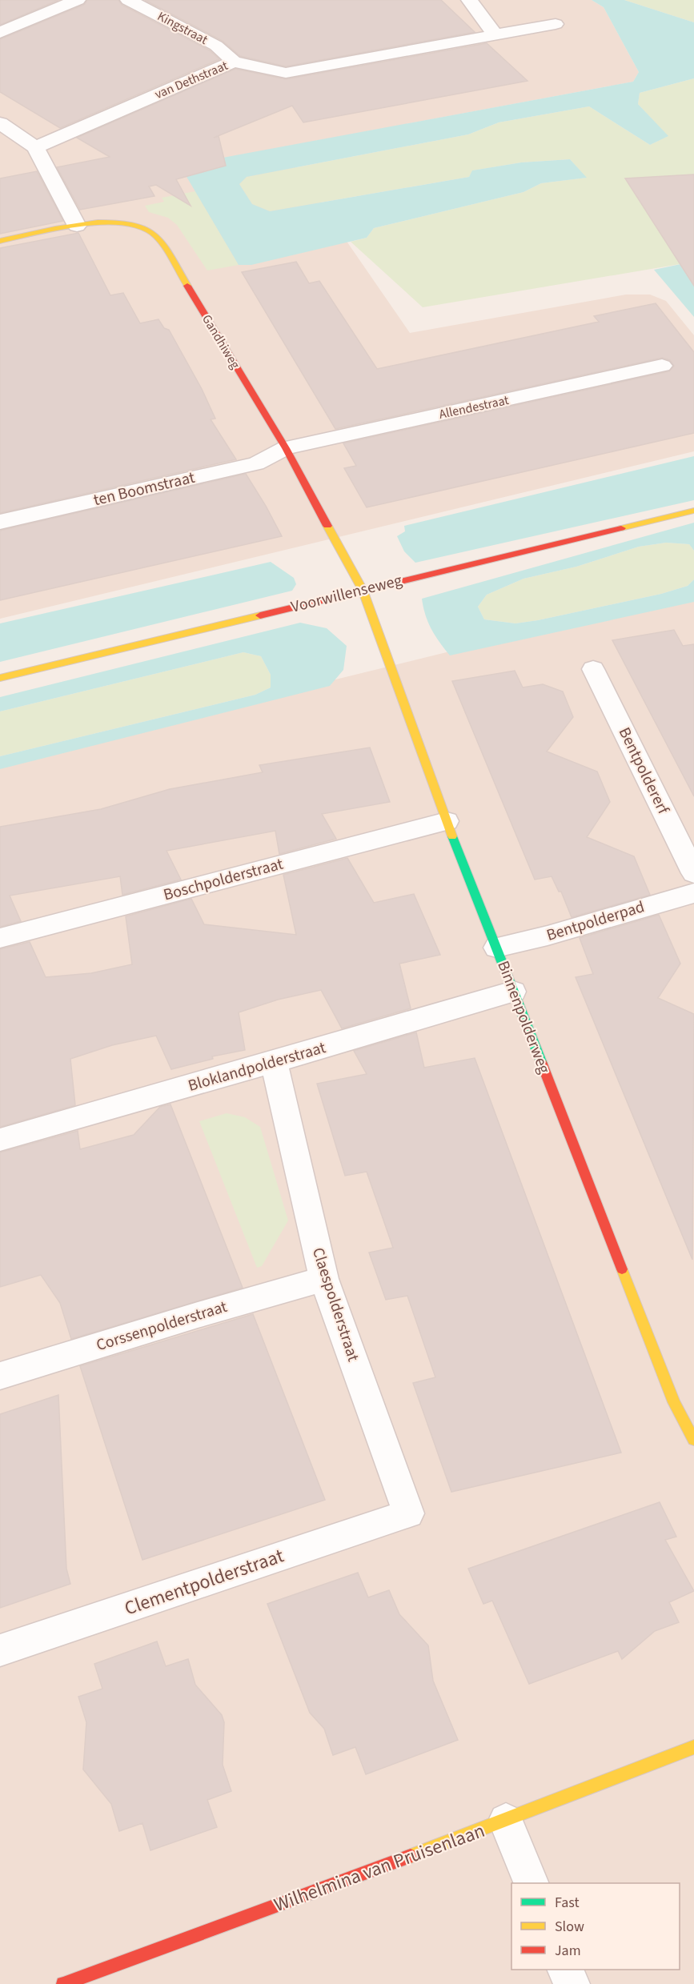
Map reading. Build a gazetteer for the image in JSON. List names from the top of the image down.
{
  "streets": {
    "street": [
      "Kingstraat",
      "van Dethstraat",
      "Gandhiweg",
      "Allendestraat",
      "ten Boomstraat",
      "Voorwillenseweg",
      "Bentpoldererf",
      "Boschpolderstraat",
      "Bentpolderpad",
      "Binnenpolderweg",
      "Bloklandpolderstraat",
      "Claespolderstraat",
      "Corssenpolderstraat",
      "Clementpolderstraat",
      "Wilhelmina van Pruisenlaan"
    ]
  },
  "crossings": [
    ["Kingstraat", "van Dethstraat"],
    ["Gandhiweg", "Allendestraat"],
    ["Gandhiweg", "ten Boomstraat"],
    ["Gandhiweg", "Voorwillenseweg"],
    ["Gandhiweg", "Binnenpolderweg"],
    ["Allendestraat", "ten Boomstraat"],
    ["Voorwillenseweg", "Binnenpolderweg"],
    ["Boschpolderstraat", "Binnenpolderweg"],
    ["Bentpolderpad", "Binnenpolderweg"],
    ["Binnenpolderweg", "Bloklandpolderstraat"],
    ["Bloklandpolderstraat", "Claespolderstraat"],
    ["Claespolderstraat", "Corssenpolderstraat"],
    ["Claespolderstraat", "Clementpolderstraat"]
  ],
  "legend": ["Fast", "Slow", "Jam"]
}
